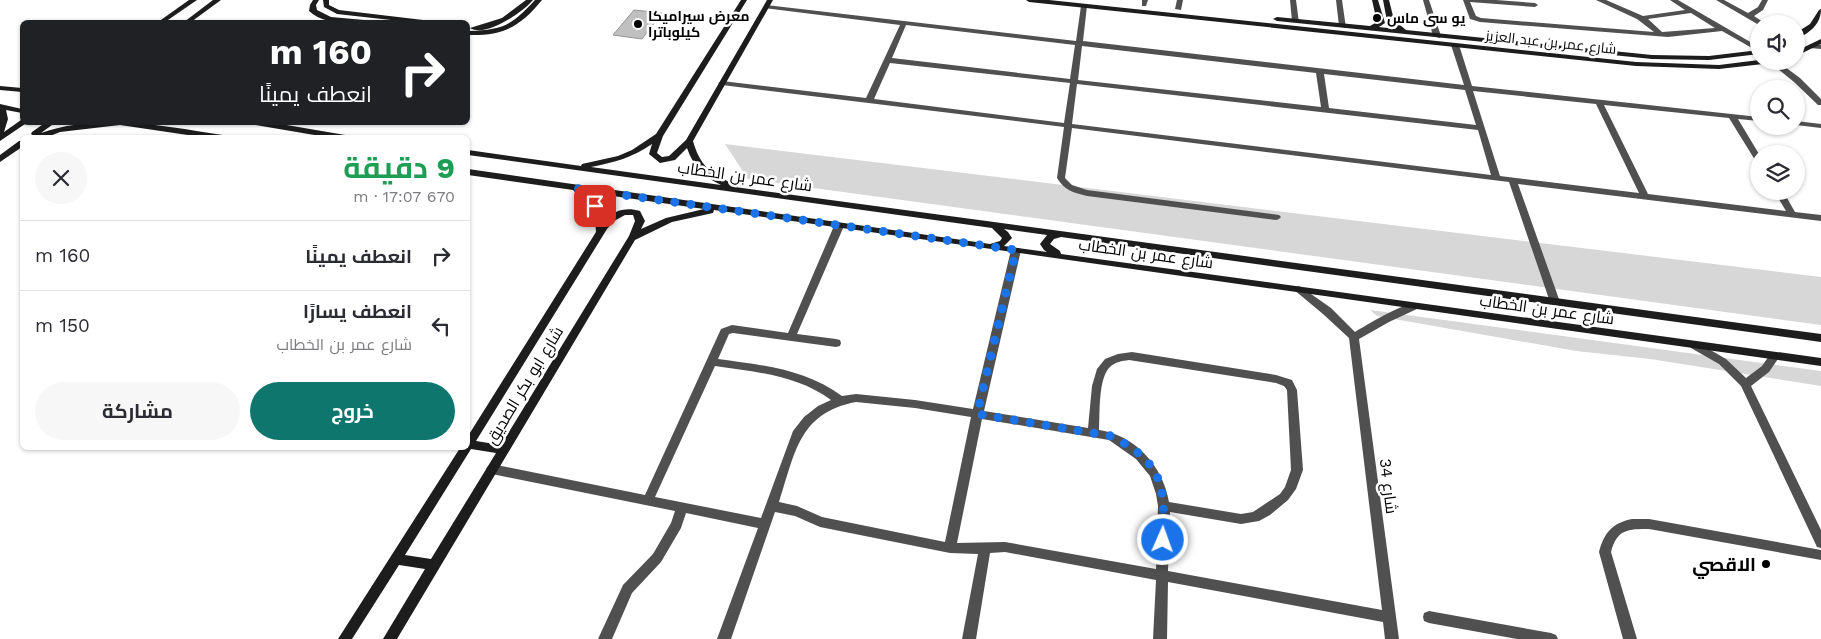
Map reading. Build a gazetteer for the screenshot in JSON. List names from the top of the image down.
{
  "streets": {
    "street": [
      "شارع عمر بن عبد العزيز",
      "شارع عمر بن الخطاب",
      "شارع ابو بكر الصديق",
      "شارع 34"
    ]
  },
  "crossings": [
    ["شارع عمر بن الخطاب", "شارع ابو بكر الصديق"]
  ],
  "places": ["يو سى ماس", "معرض سيراميكا كيلوباترا", "الاقصي"],
  "page": {
    "turn": ["160 m", "انعطف يمينًا"],
    "heading": ["9 دقيقة", "670 m · 17:07"],
    "list": [
      {
        "name": "انعطف يمينًا",
        "value": "160 m"
      },
      {
        "name": "انعطف يسارًا",
        "note": "شارع عمر بن الخطاب",
        "value": "150 m"
      }
    ],
    "buttons": ["خروج", "مشاركة"]
  }
}
